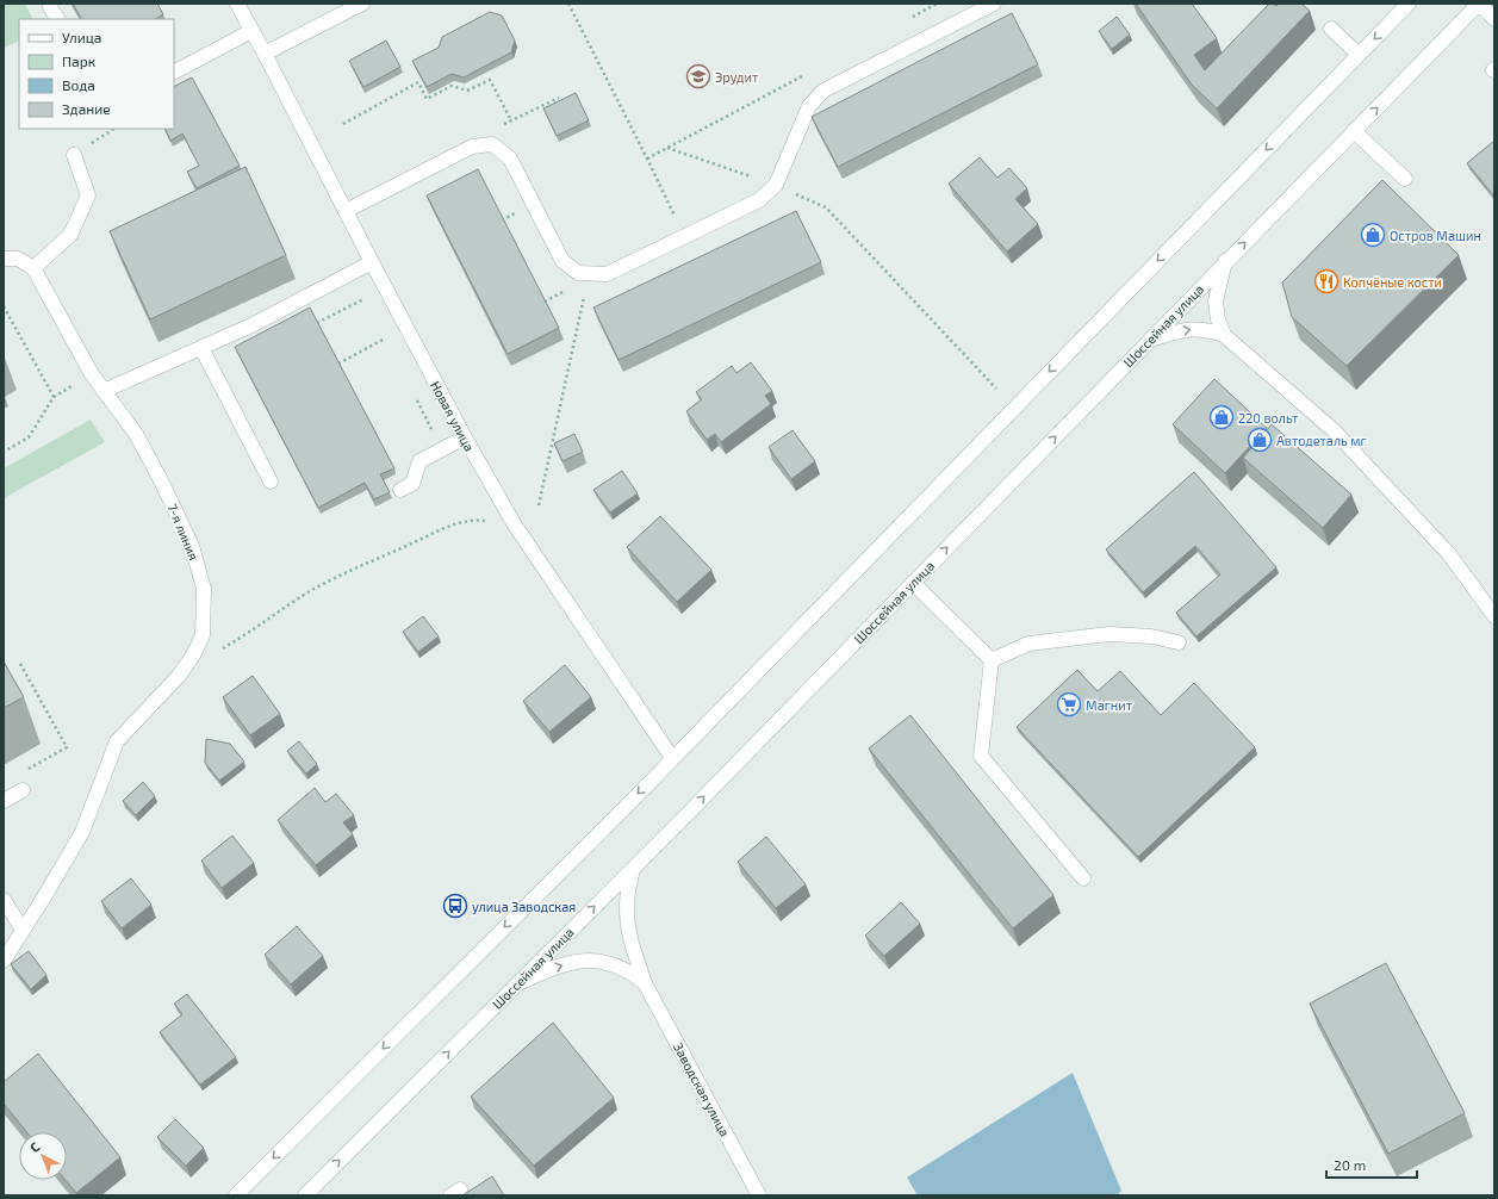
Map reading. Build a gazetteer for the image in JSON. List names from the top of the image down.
{
  "streets": {
    "main road": [
      "Шоссейная улица",
      "Новая улица",
      "7-я линия",
      "Заводская улица"
    ]
  },
  "crossings": [
    ["Шоссейная улица", "Заводская улица"]
  ],
  "places": {
    "school or university": ["Эрудит"],
    "shop": ["Остров Машин", "220 вольт", "Автодеталь мг"],
    "restaurant": ["Копчёные кости"],
    "supermarket": ["Магнит"],
    "bus stop": ["улица Заводская"]
  },
  "legend": [
    "Улица",
    "Парк",
    "Вода",
    "Здание"
  ],
  "scale_bar": "20 m",
  "north": "top left"
}
